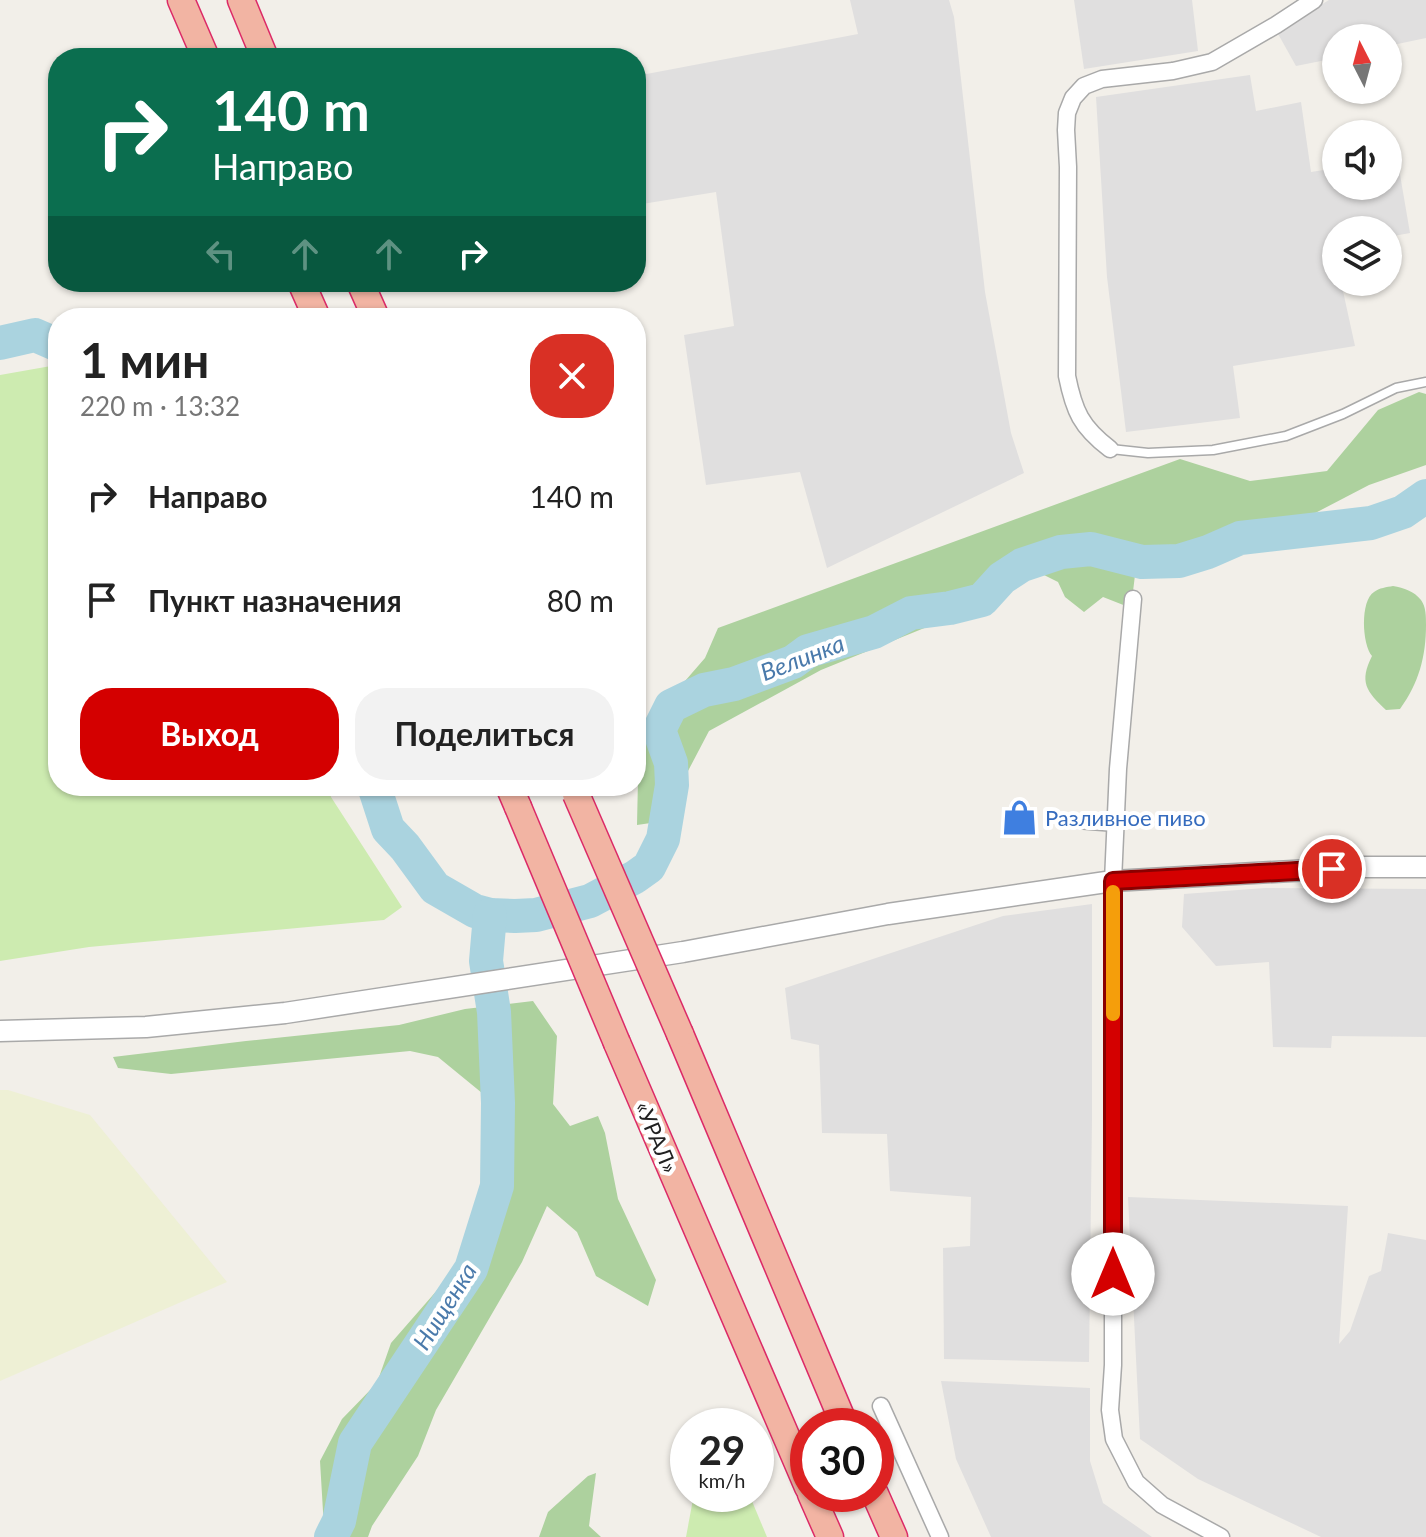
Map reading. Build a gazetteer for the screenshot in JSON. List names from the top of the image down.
{
  "streets": {
    "highway": ["«УРАЛ»"]
  },
  "water": ["Велинка", "Нищенка"],
  "places": {
    "shop": ["Разливное пиво"]
  },
  "north": "top",
  "page": {
    "turn": ["140 m", "Направо"],
    "heading": ["1 мин", "220 m · 13:32"],
    "list": [
      {
        "name": "Направо",
        "value": "140 m"
      },
      {
        "name": "Пункт назначения",
        "value": "80 m"
      }
    ],
    "buttons": ["Выход", "Поделиться"],
    "speed": "29 km/h",
    "limit": "30"
  }
}
